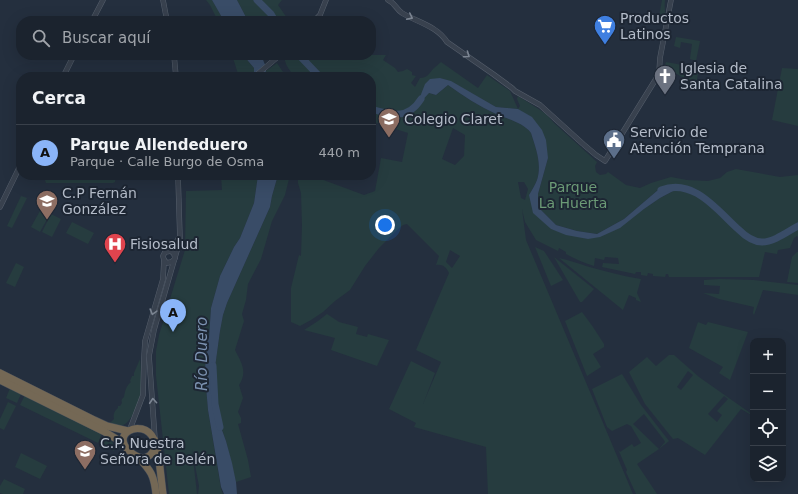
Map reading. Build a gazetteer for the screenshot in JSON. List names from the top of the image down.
{
  "water": ["Río Duero"],
  "parks": ["Parque La Huerta"],
  "places": {
    "supermarket": ["Productos Latinos"],
    "church": ["Iglesia de Santa Catalina"],
    "school or university": ["Colegio Claret", "C.P Fernán González", "C.P. Nuestra Señora de Belén"],
    "public building": ["Servicio de Atención Temprana"],
    "hospital": ["Fisiosalud"]
  },
  "page": {
    "search": "Buscar aquí",
    "heading": "Cerca",
    "list": [
      {
        "mark": "A",
        "name": "Parque Allendeduero",
        "note": "Parque · Calle Burgo de Osma",
        "value": "440 m"
      }
    ],
    "pins": "A",
    "map_buttons": ["+", "−"]
  }
}
